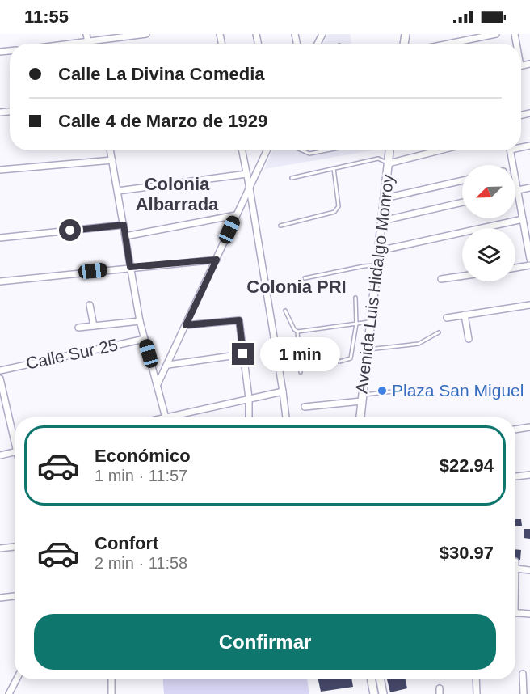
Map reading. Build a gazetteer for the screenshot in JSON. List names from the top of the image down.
{
  "streets": {
    "street": ["Avenida Luis Hidalgo Monroy", "Calle Sur 25"]
  },
  "districts": ["Colonia Albarrada", "Colonia PRI"],
  "places": ["Plaza San Miguel"],
  "north": "bottom left",
  "page": {
    "status": "11:55",
    "banner": ["Calle La Divina Comedia", "Calle 4 de Marzo de 1929"],
    "bubble": "1 min",
    "list": [
      {
        "name": "Económico",
        "note": "1 min · 11:57",
        "value": "$22.94"
      },
      {
        "name": "Confort",
        "note": "2 min · 11:58",
        "value": "$30.97"
      }
    ],
    "buttons": "Confirmar"
  }
}
